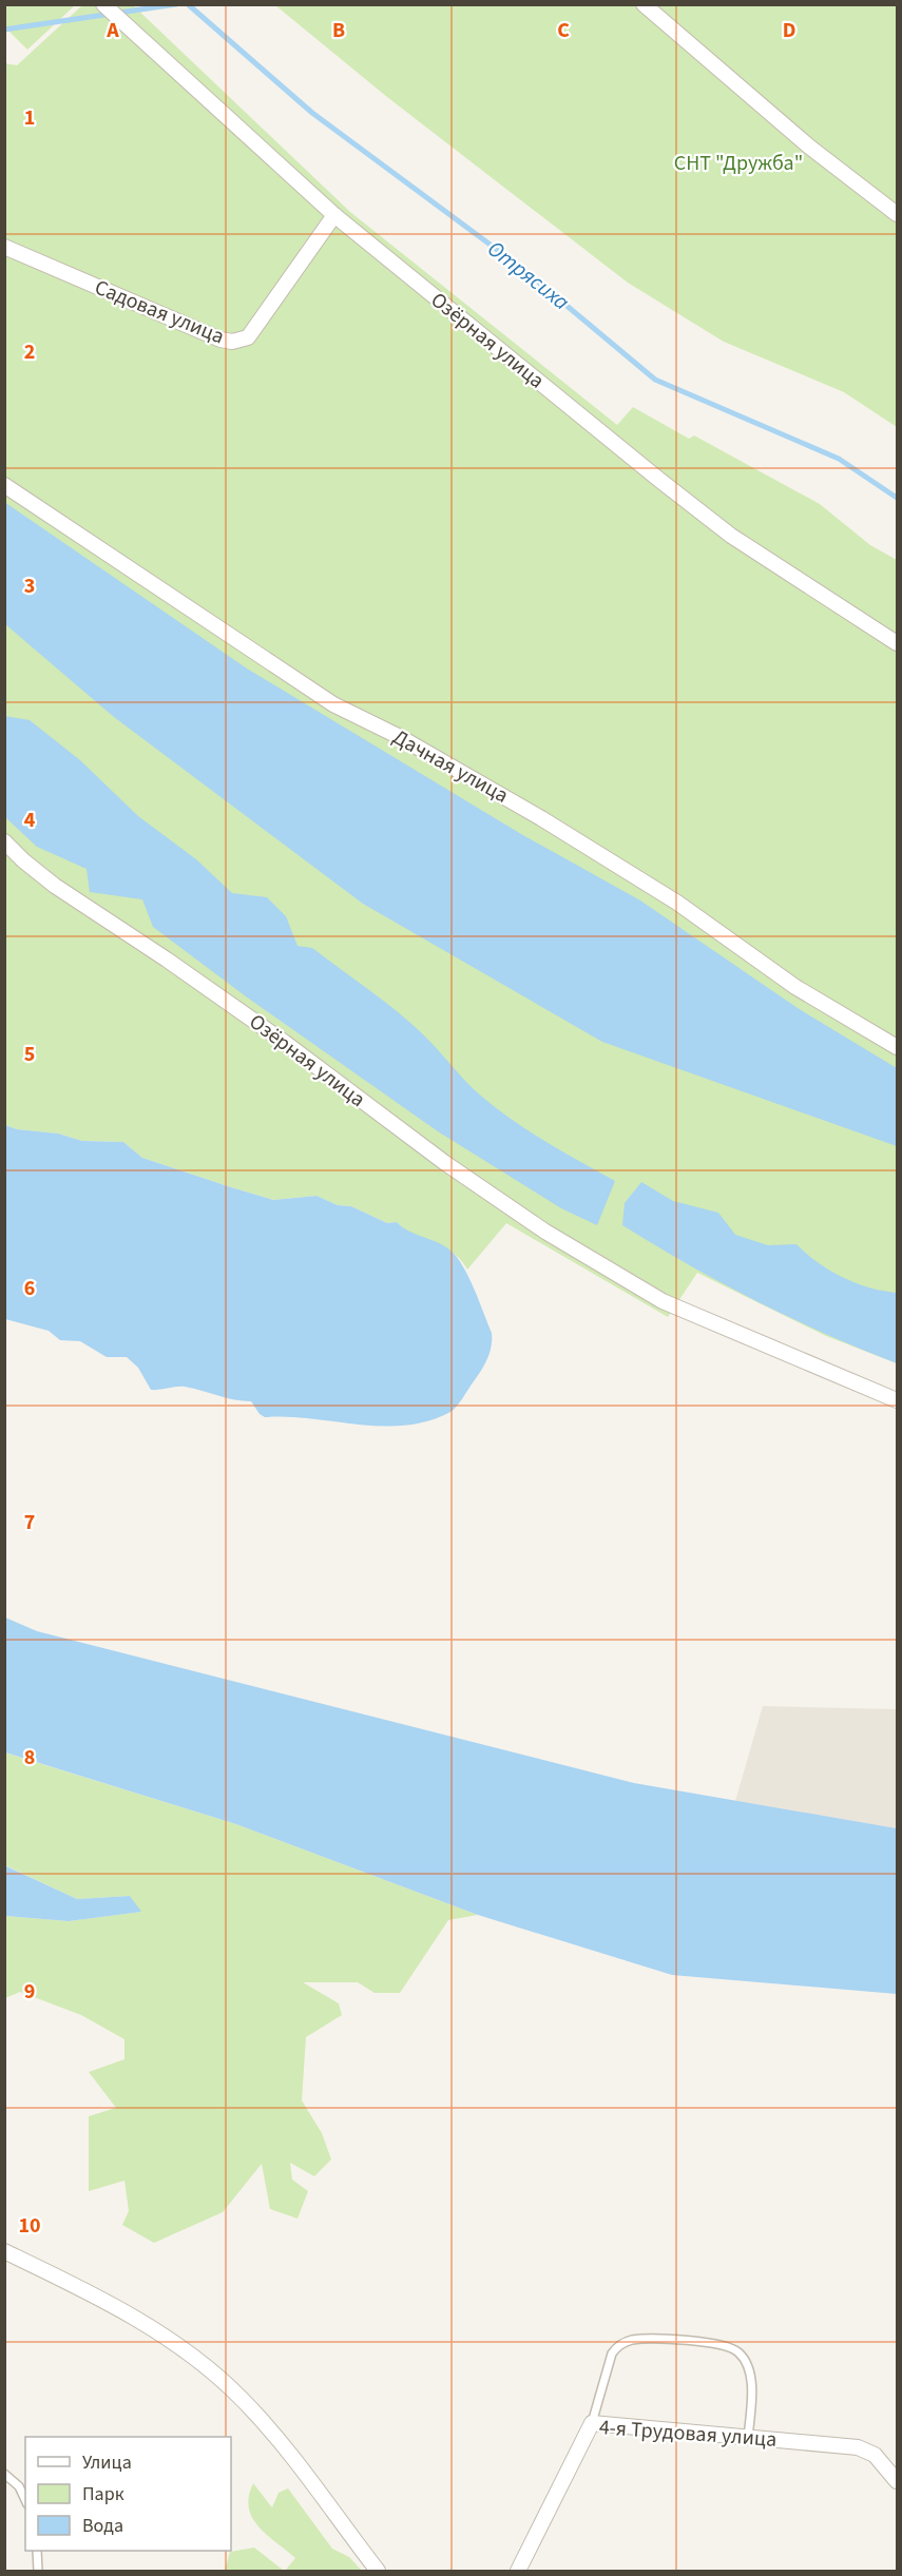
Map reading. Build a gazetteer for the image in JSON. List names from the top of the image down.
{
  "streets": {
    "street": [
      "Садовая улица",
      "Озёрная улица",
      "Дачная улица",
      "4-я Трудовая улица"
    ]
  },
  "crossings": [
    ["Садовая улица", "Озёрная улица"]
  ],
  "water": ["Отрясиха"],
  "parks": ["СНТ \"Дружба\""],
  "legend": ["Улица", "Парк", "Вода"],
  "grid": {
    "columns": [
      "A",
      "B",
      "C",
      "D"
    ],
    "rows": [
      "1",
      "2",
      "3",
      "4",
      "5",
      "6",
      "7",
      "8",
      "9",
      "10"
    ]
  }
}
